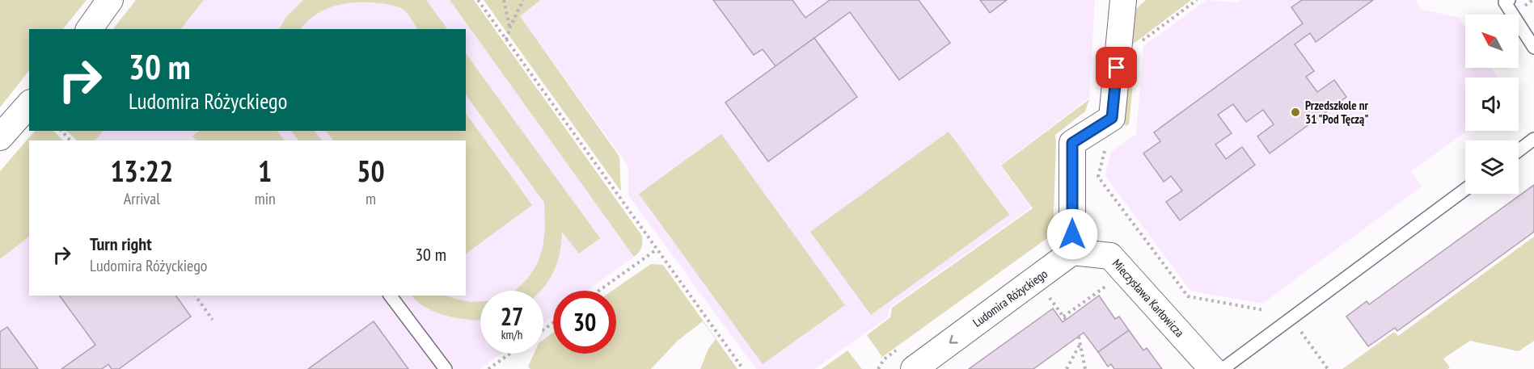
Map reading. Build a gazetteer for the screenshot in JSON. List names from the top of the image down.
{
  "streets": {
    "street": ["Ludomira Różyckiego", "Mieczysława Karłowicza"]
  },
  "crossings": [
    ["Ludomira Różyckiego", "Mieczysława Karłowicza"]
  ],
  "one_way": ["Ludomira Różyckiego"],
  "places": ["Przedszkole nr 31 \"Pod Tęczą\""],
  "north": "top left",
  "page": {
    "turn": ["30 m", "Ludomira Różyckiego"],
    "eta": [
      "13:22",
      "Arrival",
      "1",
      "min",
      "50",
      "m"
    ],
    "list": [
      {
        "name": "Turn right",
        "note": "Ludomira Różyckiego",
        "value": "30 m"
      }
    ],
    "speed": "27 km/h",
    "limit": "30"
  }
}
